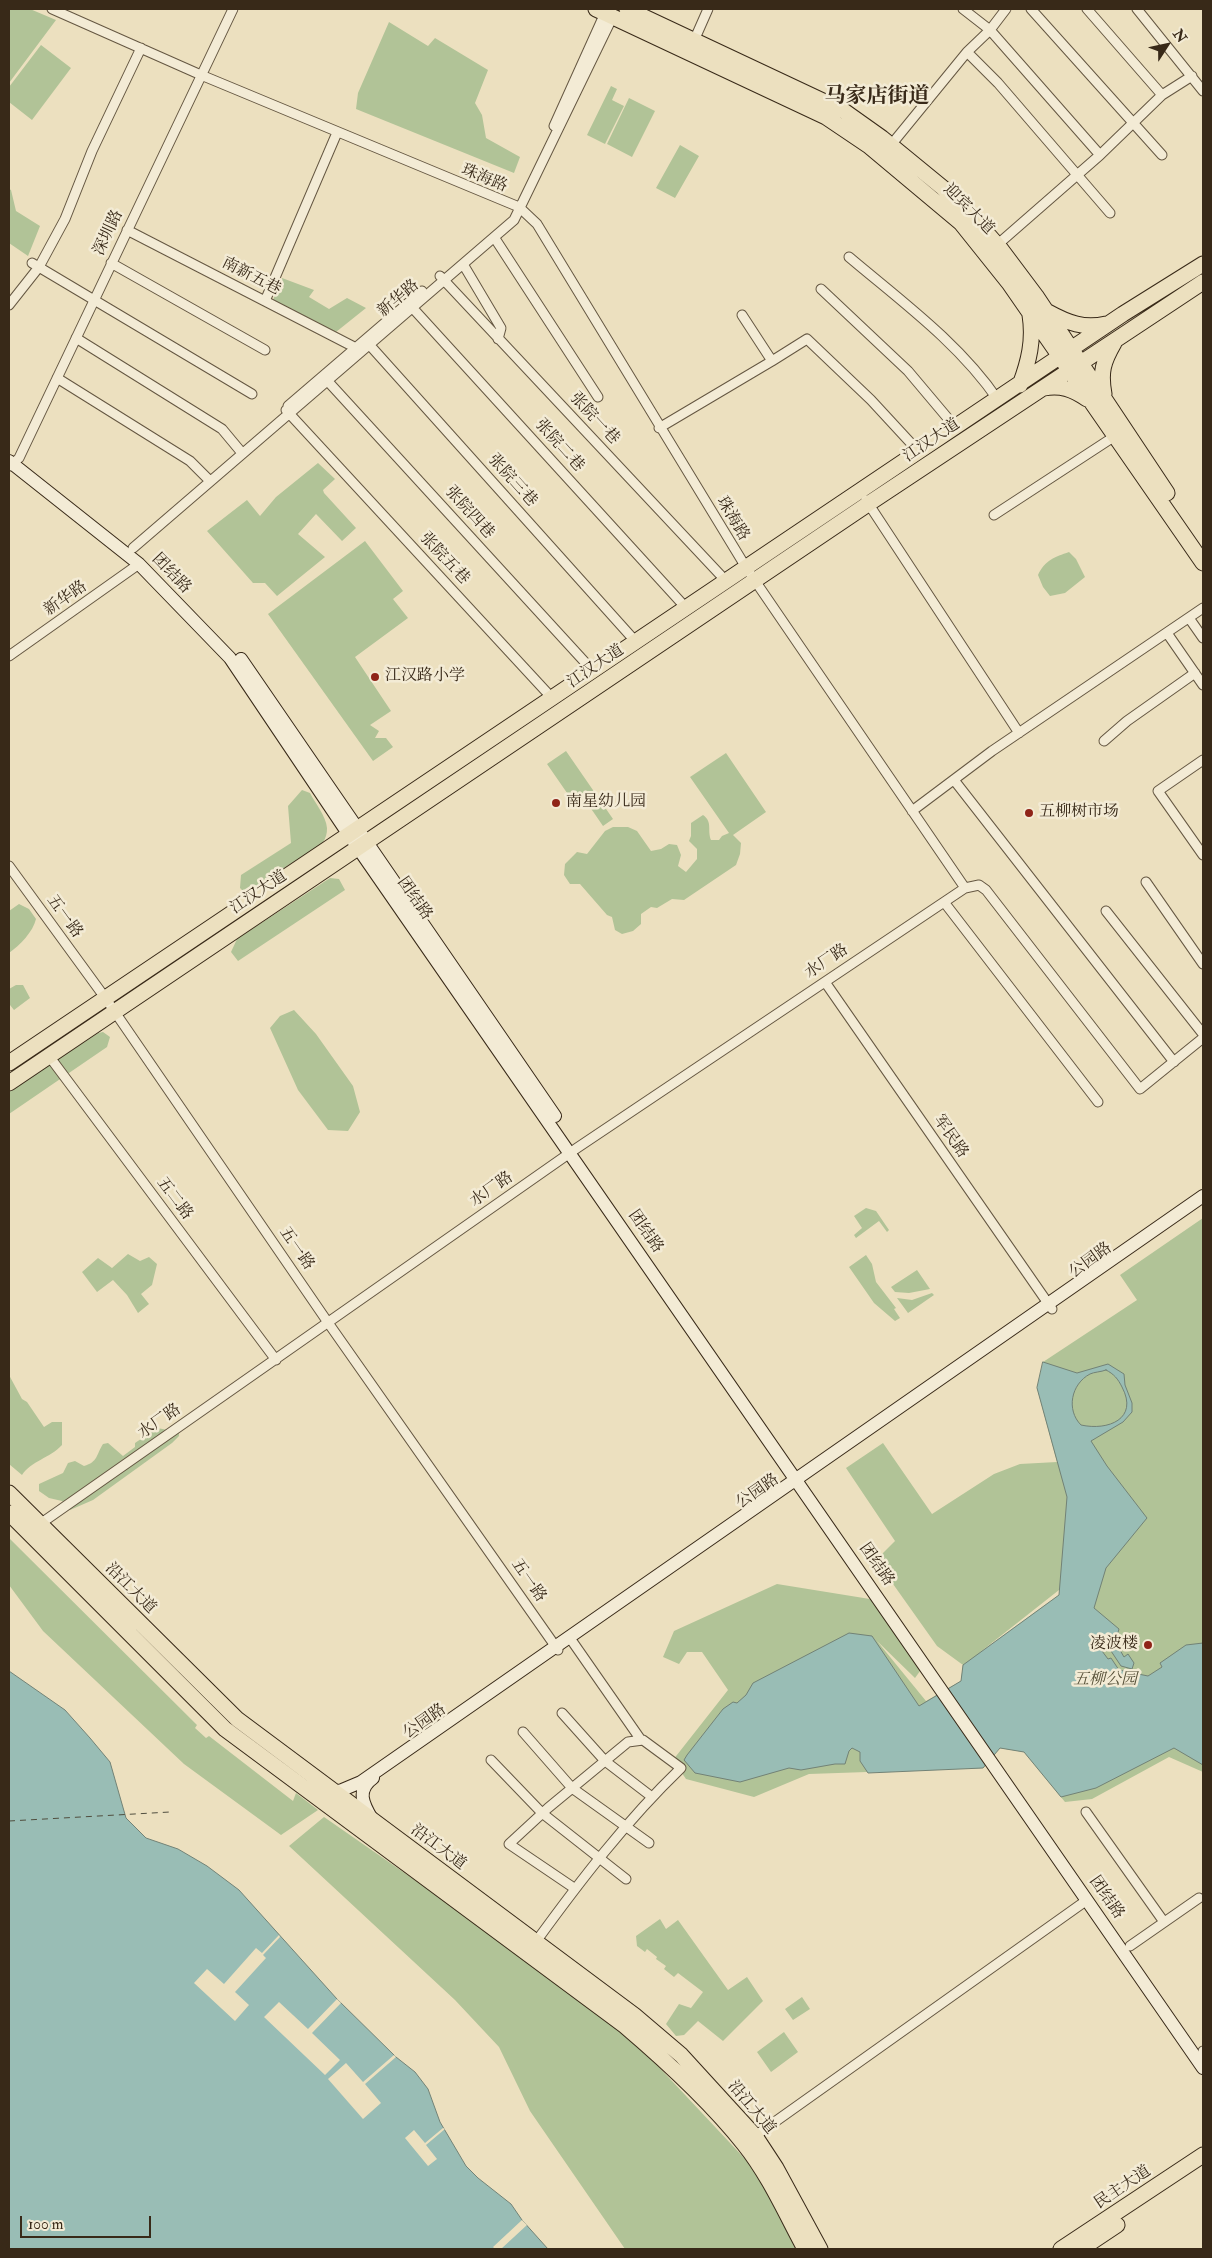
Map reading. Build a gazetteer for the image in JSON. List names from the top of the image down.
{
  "streets": {
    "main road": [
      "迎宾大道",
      "江汉大道",
      "团结路",
      "公园路",
      "沿江大道",
      "民主大道"
    ],
    "street": [
      "珠海路",
      "深圳路",
      "南新五巷",
      "新华路",
      "张院一巷",
      "张院二巷",
      "张院三巷",
      "张院四巷",
      "张院五巷",
      "五一路",
      "水厂路",
      "军民路",
      "五二路"
    ]
  },
  "crossings": [
    ["珠海路", "深圳路"],
    ["珠海路", "新华路"],
    ["珠海路", "江汉大道"],
    ["珠海路", "水厂路"],
    ["迎宾大道", "新华路"],
    ["迎宾大道", "江汉大道"],
    ["深圳路", "南新五巷"],
    ["深圳路", "团结路"],
    ["南新五巷", "新华路"],
    ["新华路", "张院一巷"],
    ["新华路", "张院二巷"],
    ["新华路", "张院三巷"],
    ["新华路", "张院四巷"],
    ["新华路", "张院五巷"],
    ["新华路", "团结路"],
    ["张院一巷", "江汉大道"],
    ["江汉大道", "张院二巷"],
    ["江汉大道", "张院三巷"],
    ["江汉大道", "张院四巷"],
    ["江汉大道", "张院五巷"],
    ["江汉大道", "团结路"],
    ["江汉大道", "五一路"],
    ["江汉大道", "五二路"],
    ["团结路", "水厂路"],
    ["团结路", "公园路"],
    ["五一路", "水厂路"],
    ["五一路", "公园路"],
    ["水厂路", "军民路"],
    ["水厂路", "五二路"],
    ["水厂路", "沿江大道"],
    ["军民路", "公园路"],
    ["公园路", "沿江大道"]
  ],
  "districts": ["马家店街道"],
  "parks": ["五柳公园"],
  "places": [
    "江汉路小学",
    "南星幼儿园",
    "五柳树市场",
    "凌波楼"
  ],
  "scale_bar": "100 m",
  "north": "top right"
}
